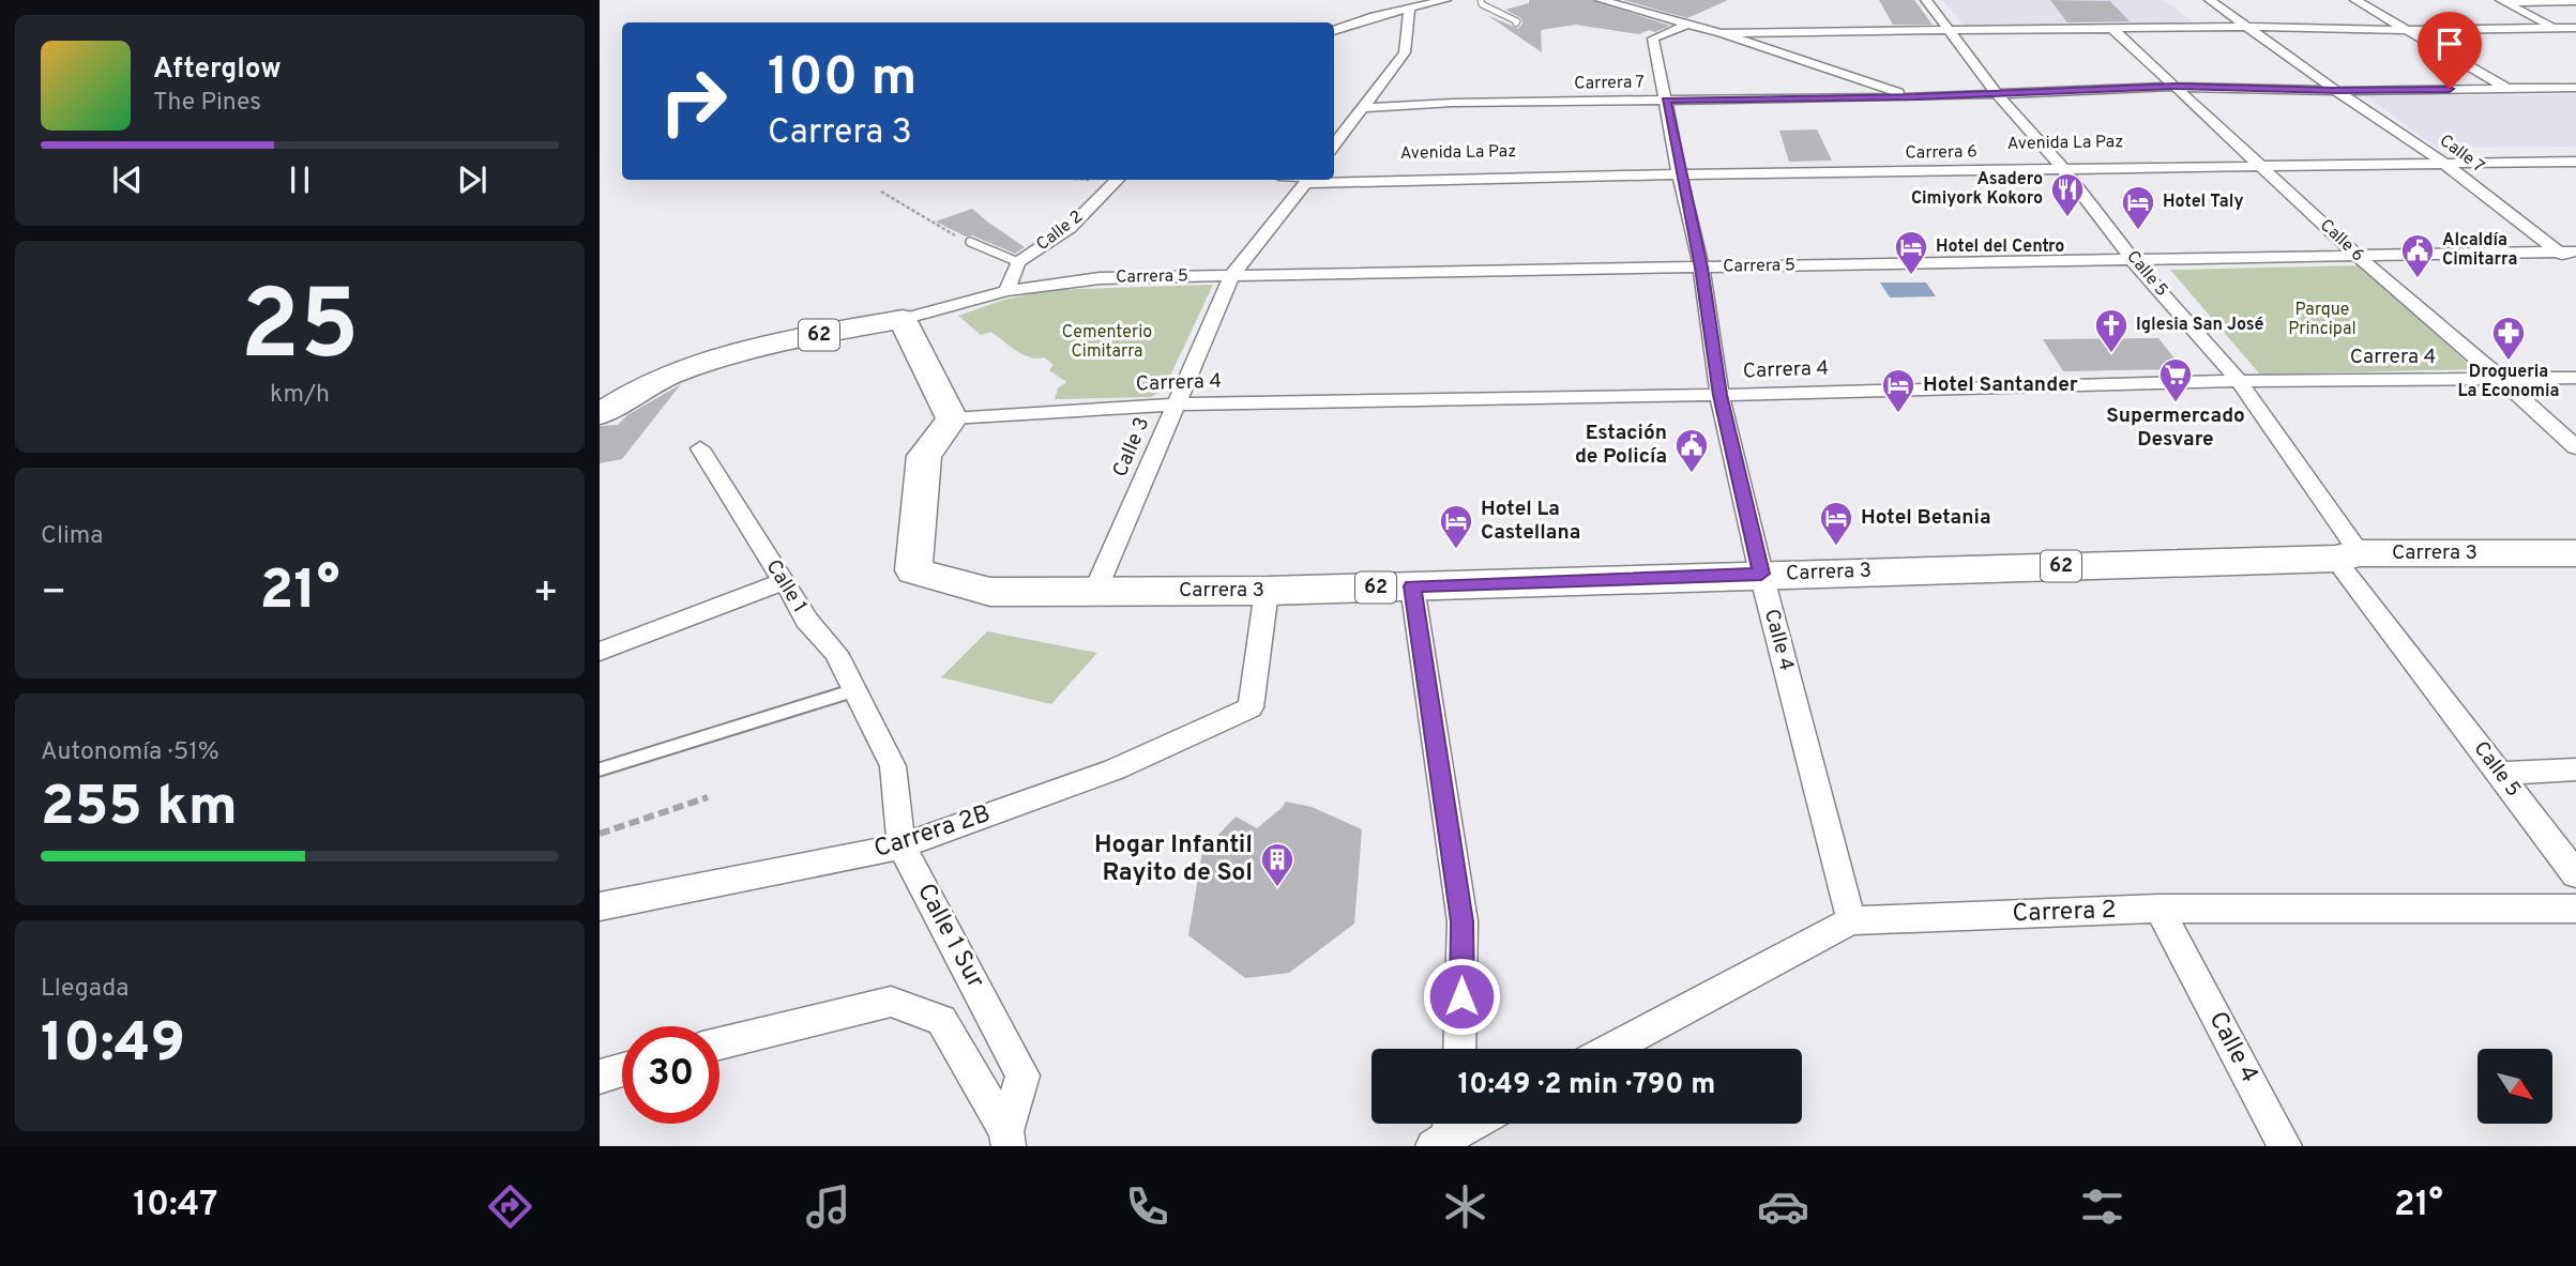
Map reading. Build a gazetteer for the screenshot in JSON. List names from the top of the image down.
{
  "streets": {
    "main road": ["62", "Carrera 3"],
    "street": [
      "Carrera 7",
      "Avenida La Paz",
      "Carrera 6",
      "Calle 7",
      "Calle 2",
      "Calle 6",
      "Carrera 5",
      "Calle 5",
      "Carrera 4",
      "Calle 3",
      "Calle 1",
      "Calle 4",
      "Carrera 2B",
      "Carrera 2",
      "Calle 1 Sur"
    ]
  },
  "crossings": [
    ["Carrera 7", "Calle 7"],
    ["Carrera 7", "Calle 6"],
    ["Carrera 7", "Calle 5"],
    ["Carrera 7", "Calle 4"],
    ["Avenida La Paz", "Carrera 6"],
    ["Avenida La Paz", "Calle 4"],
    ["Carrera 6", "Calle 7"],
    ["Carrera 6", "Calle 6"],
    ["Carrera 6", "Calle 5"],
    ["Carrera 6", "Calle 4"],
    ["Calle 7", "Carrera 5"],
    ["Calle 2", "Carrera 5"],
    ["Calle 6", "Carrera 5"],
    ["Calle 6", "Carrera 4"],
    ["Carrera 5", "Calle 5"],
    ["Carrera 5", "62"],
    ["Carrera 5", "Calle 3"],
    ["Carrera 5", "Calle 4"],
    ["Calle 5", "Carrera 4"],
    ["Calle 5", "Carrera 3"],
    ["Carrera 4", "Calle 3"],
    ["Carrera 4", "Carrera 3"],
    ["Carrera 4", "Calle 4"],
    ["Calle 3", "Carrera 3"],
    ["Carrera 3", "Calle 4"],
    ["Carrera 3", "Carrera 2B"],
    ["Calle 1", "Calle 1 Sur"],
    ["Calle 4", "Carrera 2"],
    ["Carrera 2B", "Calle 1 Sur"]
  ],
  "parks": ["Parque Principal", "Cementerio Cimitarra"],
  "places": {
    "restaurant": ["Asadero Cimiyork Kokoro"],
    "hotel": [
      "Hotel Taly",
      "Hotel del Centro",
      "Hotel Santander",
      "Hotel Betania",
      "Hotel La Castellana"
    ],
    "public building": ["Alcaldía Cimitarra", "Estación de Policía"],
    "church": ["Iglesia San José"],
    "pharmacy": ["Drogueria La Economia"],
    "supermarket": ["Supermercado Desvare"],
    "building": ["Hogar Infantil Rayito de Sol"]
  },
  "north": "bottom right",
  "page": {
    "turn": ["100 m", "Carrera 3"],
    "song": ["Afterglow", "The Pines"],
    "tile": [
      ["25", "km/h"],
      "Clima",
      ["Autonomía · 51%", "255 km"],
      ["Llegada", "10:49"]
    ],
    "heat": ["−", "21°", "+"],
    "limit": "30",
    "trip": "10:49 · 2 min · 790 m",
    "tabs": ["10:47", "21°"]
  }
}
